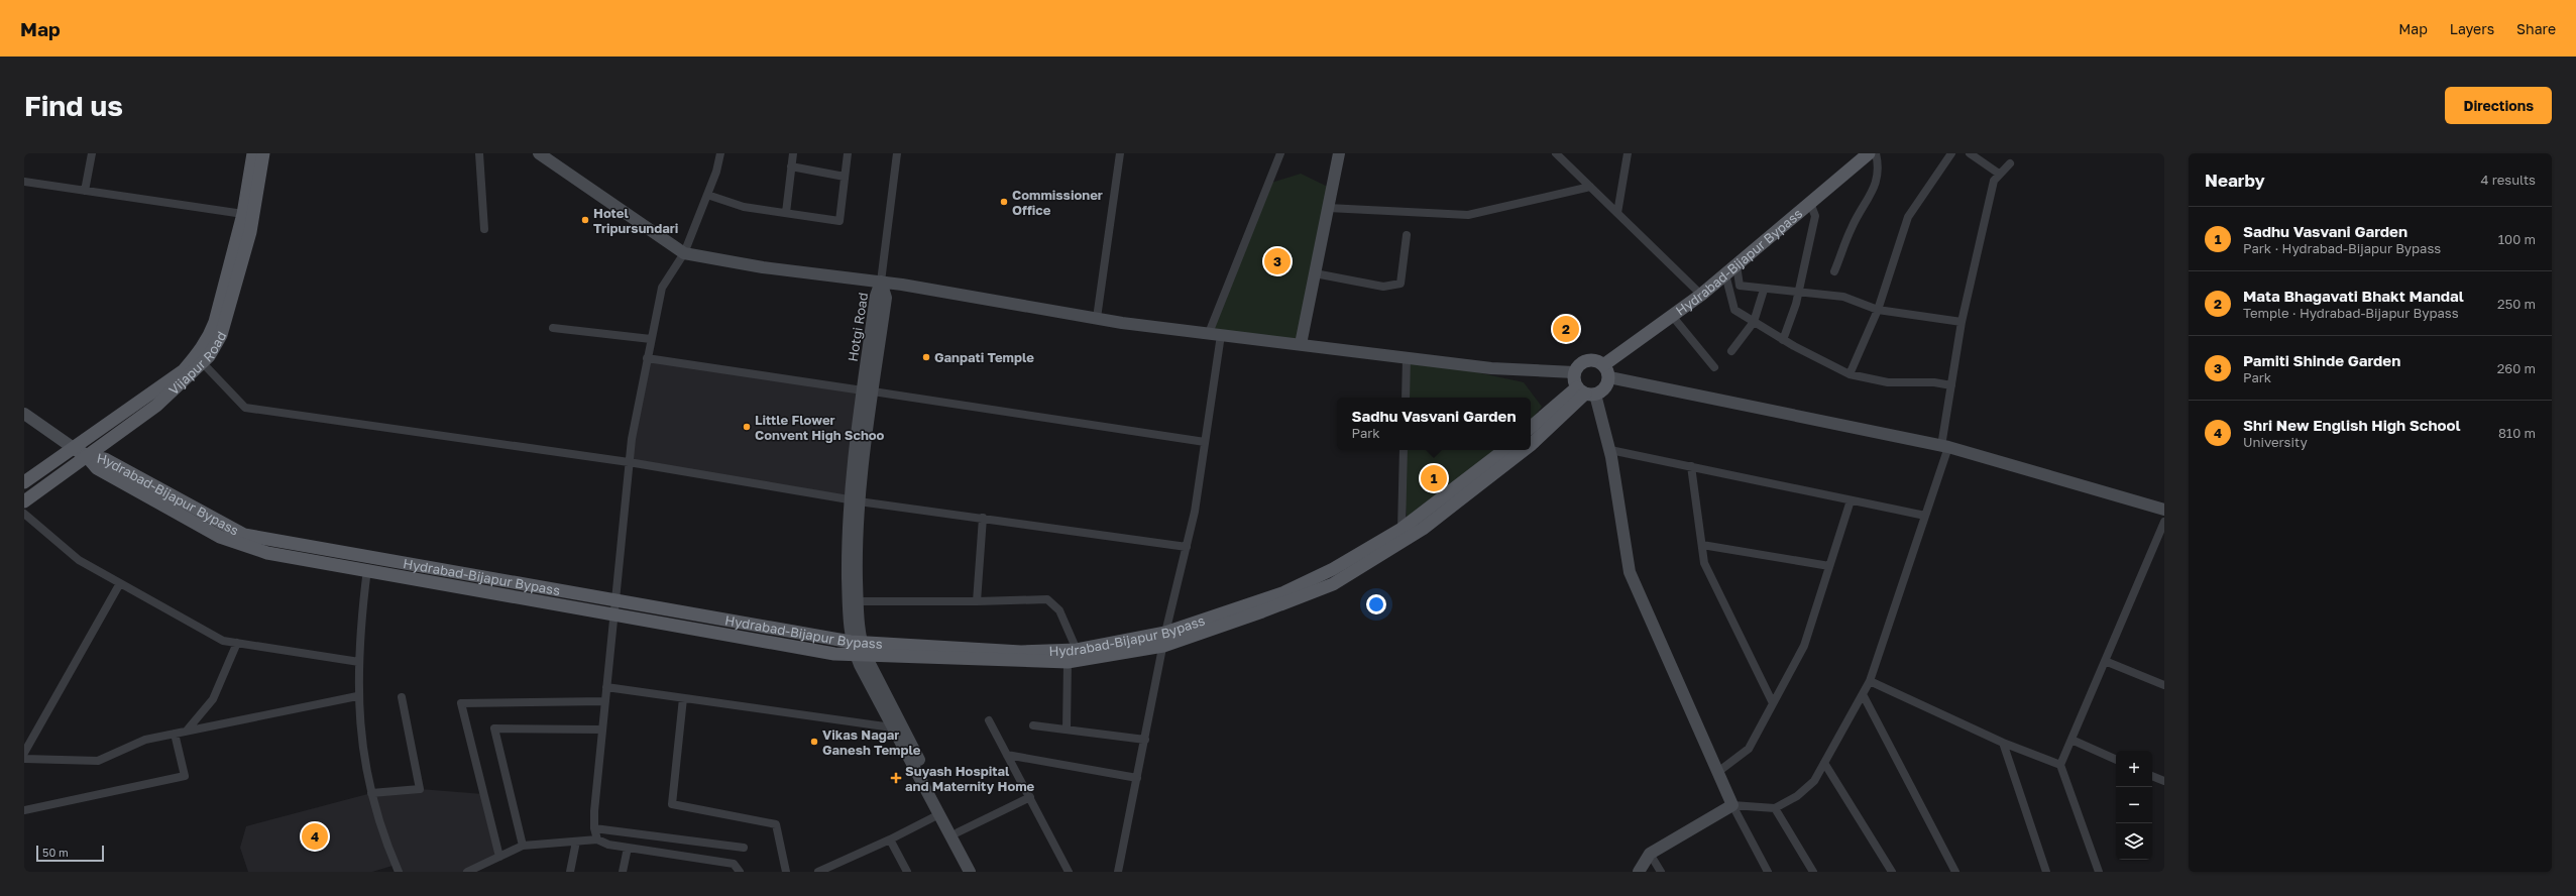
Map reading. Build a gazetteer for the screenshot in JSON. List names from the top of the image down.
{
  "streets": {
    "main road": ["Hydrabad-Bijapur Bypass", "Hotgi Road", "Vijapur Road"]
  },
  "crossings": [
    ["Hydrabad-Bijapur Bypass", "Hotgi Road"],
    ["Hydrabad-Bijapur Bypass", "Vijapur Road"]
  ],
  "places": {
    "other": [
      "Commissioner Office",
      "Hotel Tripursundari",
      "Ganpati Temple",
      "Little Flower Convent High Schoo",
      "Vikas Nagar Ganesh Temple"
    ],
    "health": ["Suyash Hospital and Maternity Home"]
  },
  "scale_bar": "50 m",
  "page": {
    "header": "Map",
    "nav": ["Map", "Layers", "Share"],
    "buttons": "Directions",
    "title": "Find us",
    "heading": ["Nearby", "4 results"],
    "list": [
      {
        "mark": "1",
        "name": "Sadhu Vasvani Garden",
        "note": "Park · Hydrabad-Bijapur Bypass",
        "value": "100 m"
      },
      {
        "mark": "2",
        "name": "Mata Bhagavati Bhakt Mandal",
        "note": "Temple · Hydrabad-Bijapur Bypass",
        "value": "250 m"
      },
      {
        "mark": "3",
        "name": "Pamiti Shinde Garden",
        "note": "Park",
        "value": "260 m"
      },
      {
        "mark": "4",
        "name": "Shri New English High School",
        "note": "University",
        "value": "810 m"
      }
    ],
    "pins": [
      "3",
      "2",
      "1",
      "4"
    ],
    "popup": ["Sadhu Vasvani Garden", "Park"],
    "map_buttons": ["+", "−"],
    "scale": "50 m"
  }
}
